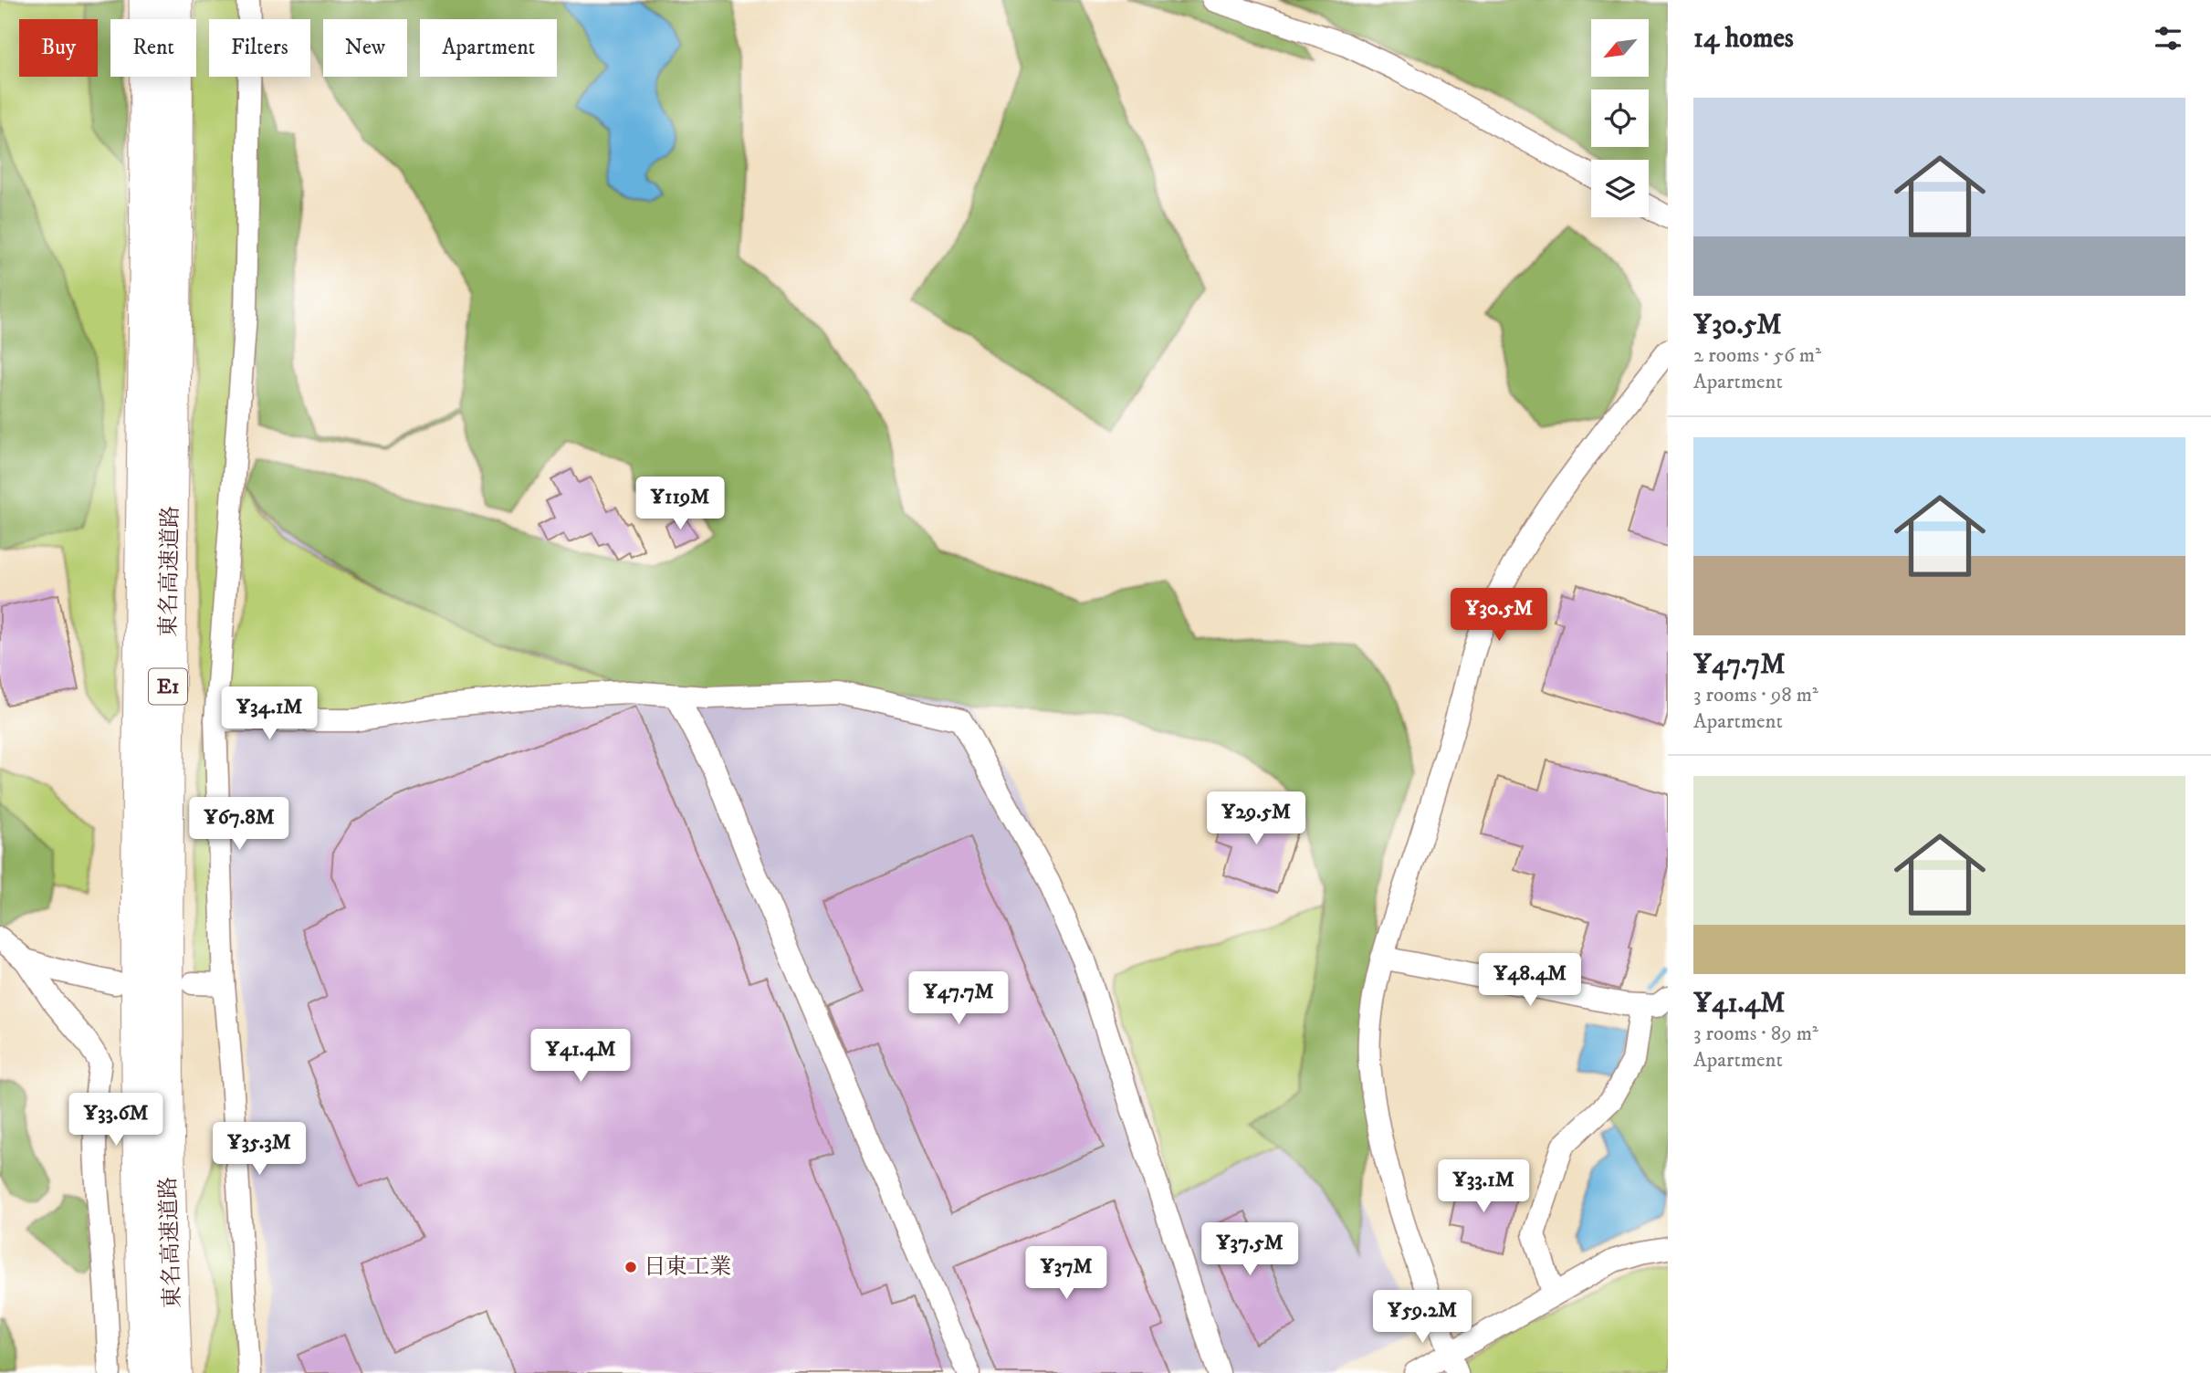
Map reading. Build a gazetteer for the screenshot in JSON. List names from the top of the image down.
{
  "streets": {
    "highway": ["東名高速道路", "E1"]
  },
  "places": ["日東工業"],
  "north": "bottom left",
  "page": {
    "heading": "14 homes",
    "chip": [
      "Buy",
      "Rent",
      "Filters",
      "New",
      "Apartment"
    ],
    "list": [
      {
        "name": "¥30.5M",
        "note": "2 rooms · 56 m² · Apartment"
      },
      {
        "name": "¥47.7M",
        "note": "3 rooms · 98 m² · Apartment"
      },
      {
        "name": "¥41.4M",
        "note": "3 rooms · 89 m² · Apartment"
      }
    ],
    "price": [
      "¥119M",
      "¥30.5M",
      "¥34.1M",
      "¥29.5M",
      "¥67.8M",
      "¥48.4M",
      "¥47.7M",
      "¥41.4M",
      "¥33.6M",
      "¥35.3M",
      "¥33.1M",
      "¥37.5M",
      "¥37M",
      "¥59.2M"
    ]
  }
}
